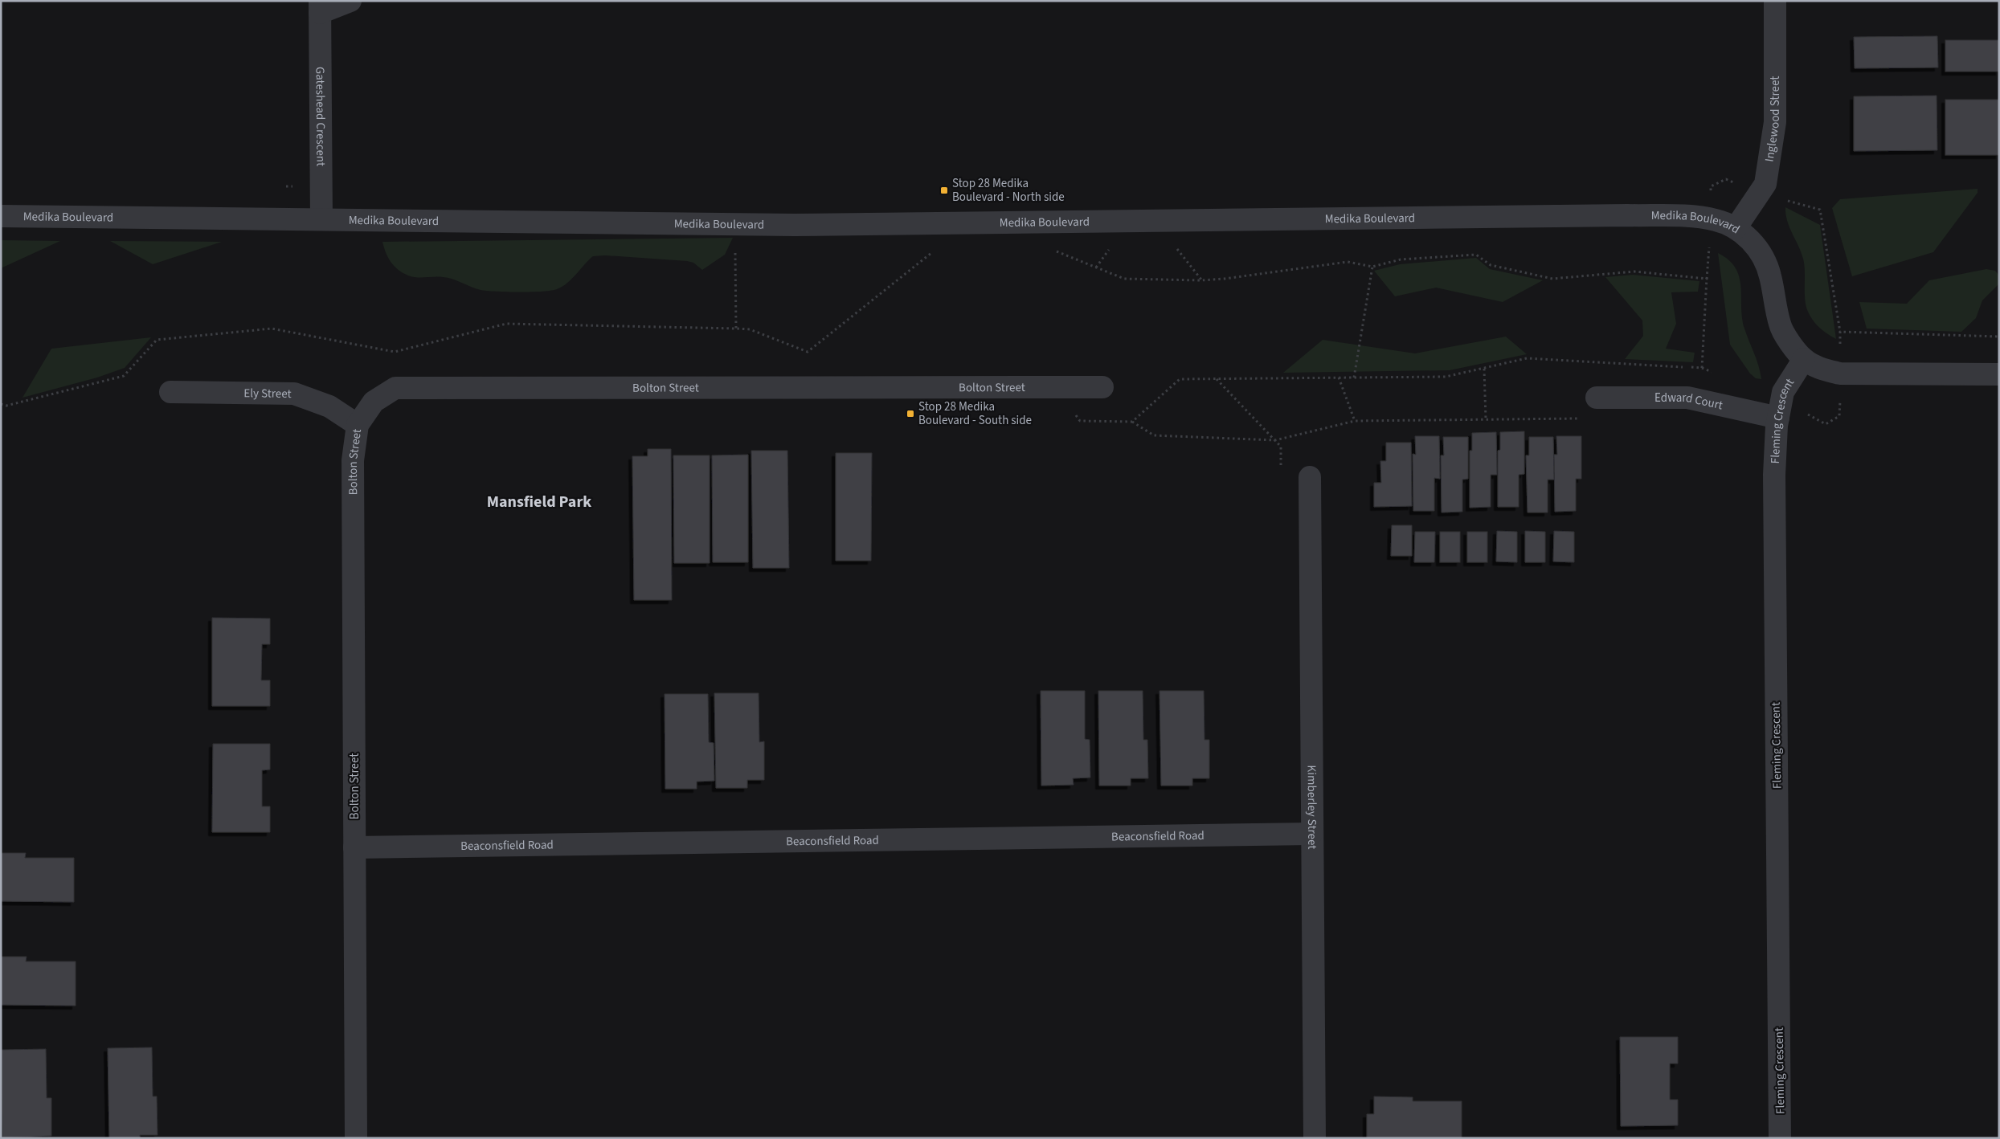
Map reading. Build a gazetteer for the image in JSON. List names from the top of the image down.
{
  "streets": {
    "street": [
      "Gateshead Crescent",
      "Inglewood Street",
      "Medika Boulevard",
      "Bolton Street",
      "Ely Street",
      "Edward Court",
      "Fleming Crescent",
      "Kimberley Street",
      "Beaconsfield Road"
    ]
  },
  "crossings": [
    ["Gateshead Crescent", "Medika Boulevard"],
    ["Inglewood Street", "Medika Boulevard"],
    ["Medika Boulevard", "Fleming Crescent"],
    ["Bolton Street", "Ely Street"],
    ["Bolton Street", "Beaconsfield Road"],
    ["Edward Court", "Fleming Crescent"],
    ["Kimberley Street", "Beaconsfield Road"]
  ],
  "districts": ["Mansfield Park"],
  "places": {
    "transit": ["Stop 28 Medika Boulevard - North side", "Stop 28 Medika Boulevard - South side"]
  }
}
